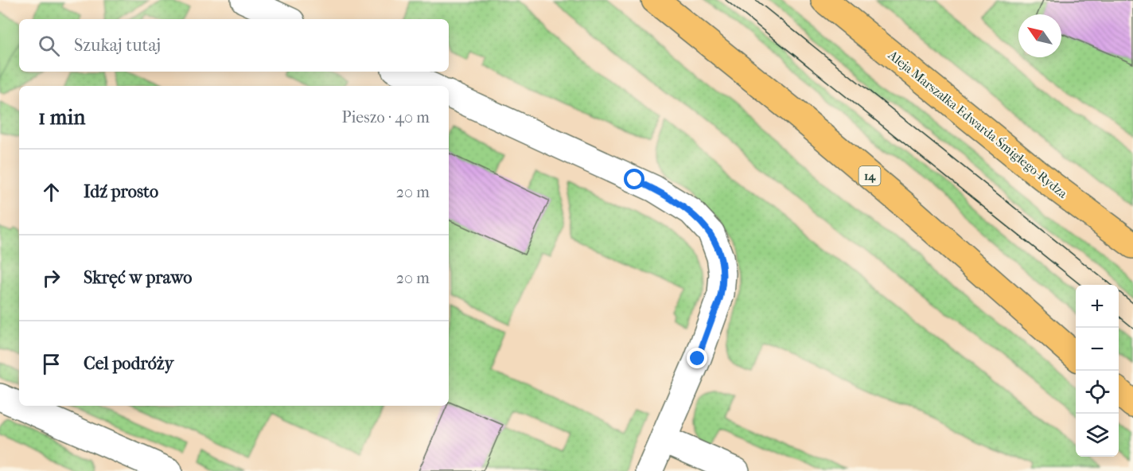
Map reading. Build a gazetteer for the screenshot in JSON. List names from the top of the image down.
{
  "streets": {
    "main road": ["Aleja Marszałka Edwarda Śmigłego-Rydza", "14"]
  },
  "north": "top left",
  "page": {
    "search": "Szukaj tutaj",
    "heading": ["1 min", "Pieszo · 40 m"],
    "list": [
      ["Idź prosto", "20 m"],
      ["Skręć w prawo", "20 m"],
      "Cel podróży"
    ],
    "map_buttons": ["+", "−"]
  }
}
